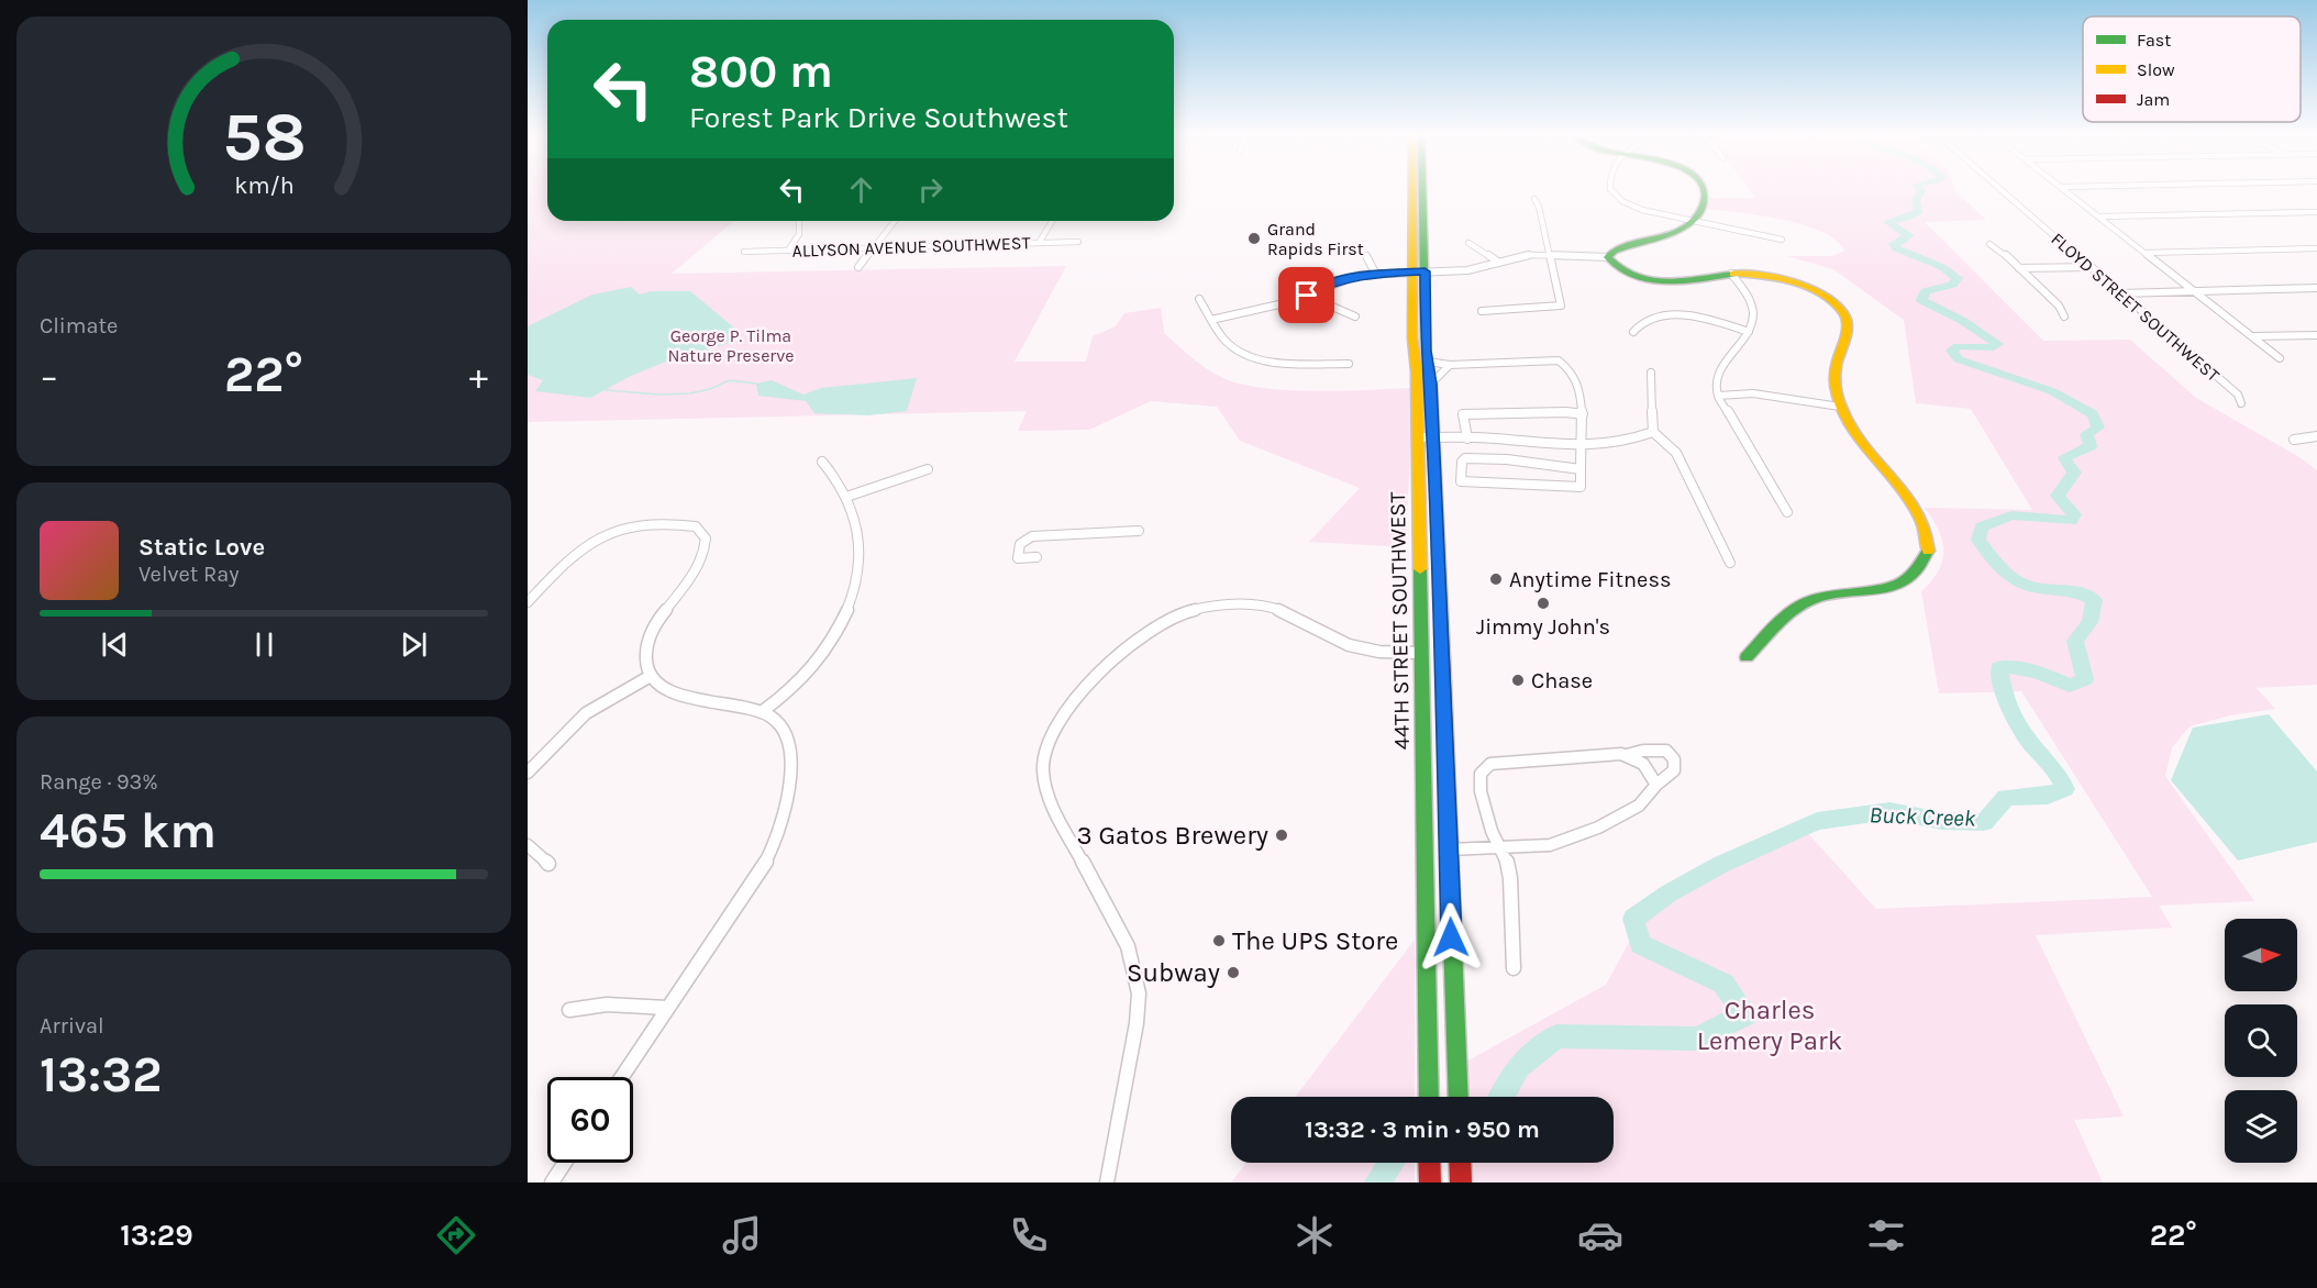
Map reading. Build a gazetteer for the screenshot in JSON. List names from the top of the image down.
{
  "streets": {
    "main road": ["44TH STREET SOUTHWEST"],
    "street": ["ALLYSON AVENUE SOUTHWEST", "FLOYD STREET SOUTHWEST"]
  },
  "water": ["Buck Creek"],
  "parks": ["George P. Tilma Nature Preserve", "Charles Lemery Park"],
  "places": [
    "Grand Rapids First",
    "Anytime Fitness",
    "Jimmy John's",
    "Chase",
    "3 Gatos Brewery",
    "The UPS Store",
    "Subway"
  ],
  "legend": ["Fast", "Slow", "Jam"],
  "north": "right",
  "page": {
    "turn": ["800 m", "Forest Park Drive Southwest"],
    "tile": [
      "Climate",
      ["Range · 93%", "465 km"],
      ["Arrival", "13:32"]
    ],
    "heat": ["−", "22°", "+"],
    "song": ["Static Love", "Velvet Ray"],
    "limit": "60",
    "trip": "13:32 · 3 min · 950 m",
    "tabs": ["13:29", "22°"],
    "gauge": ["58", "km/h"]
  }
}
